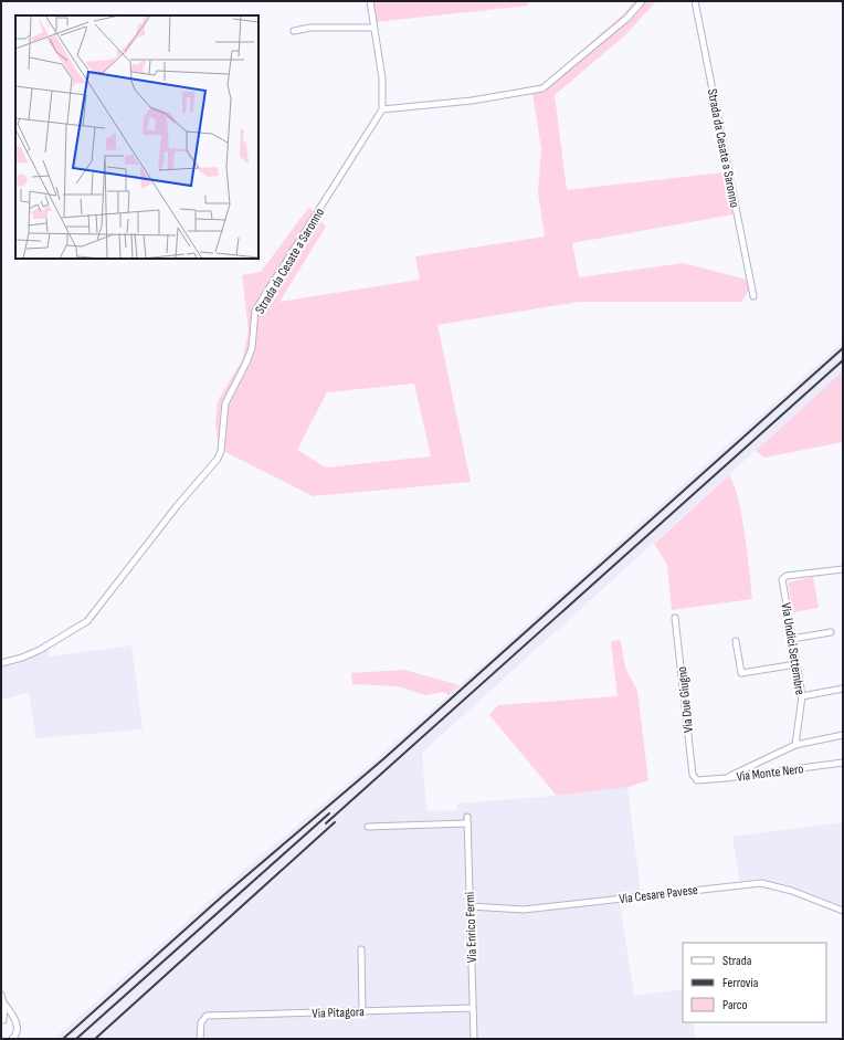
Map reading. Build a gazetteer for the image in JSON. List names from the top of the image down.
{
  "streets": {
    "street": [
      "Strada da Cesate a Saronno",
      "Via Undici Settembre",
      "Via Due Giugno",
      "Via Monte Nero",
      "Via Cesare Pavese",
      "Via Enrico Fermi",
      "Via Pitagora"
    ]
  },
  "crossings": [
    ["Via Due Giugno", "Via Monte Nero"],
    ["Via Cesare Pavese", "Via Enrico Fermi"],
    ["Via Enrico Fermi", "Via Pitagora"]
  ],
  "legend": ["Strada", "Ferrovia", "Parco"]
}
